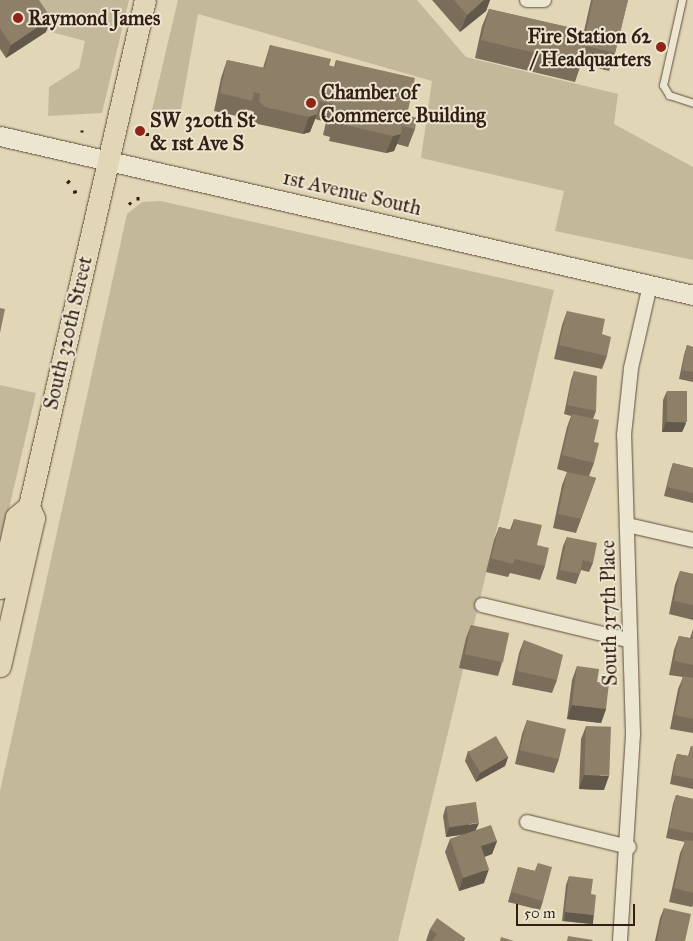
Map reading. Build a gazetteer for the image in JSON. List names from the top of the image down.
{
  "streets": {
    "main road": ["1st Avenue South", "South 320th Street"],
    "street": ["South 317th Place"]
  },
  "crossings": [
    ["1st Avenue South", "South 320th Street"],
    ["1st Avenue South", "South 317th Place"]
  ],
  "places": [
    "Raymond James",
    "Fire Station 62 / Headquarters",
    "Chamber of Commerce Building",
    "SW 320th St & 1st Ave S"
  ],
  "scale_bar": "50 m"
}
